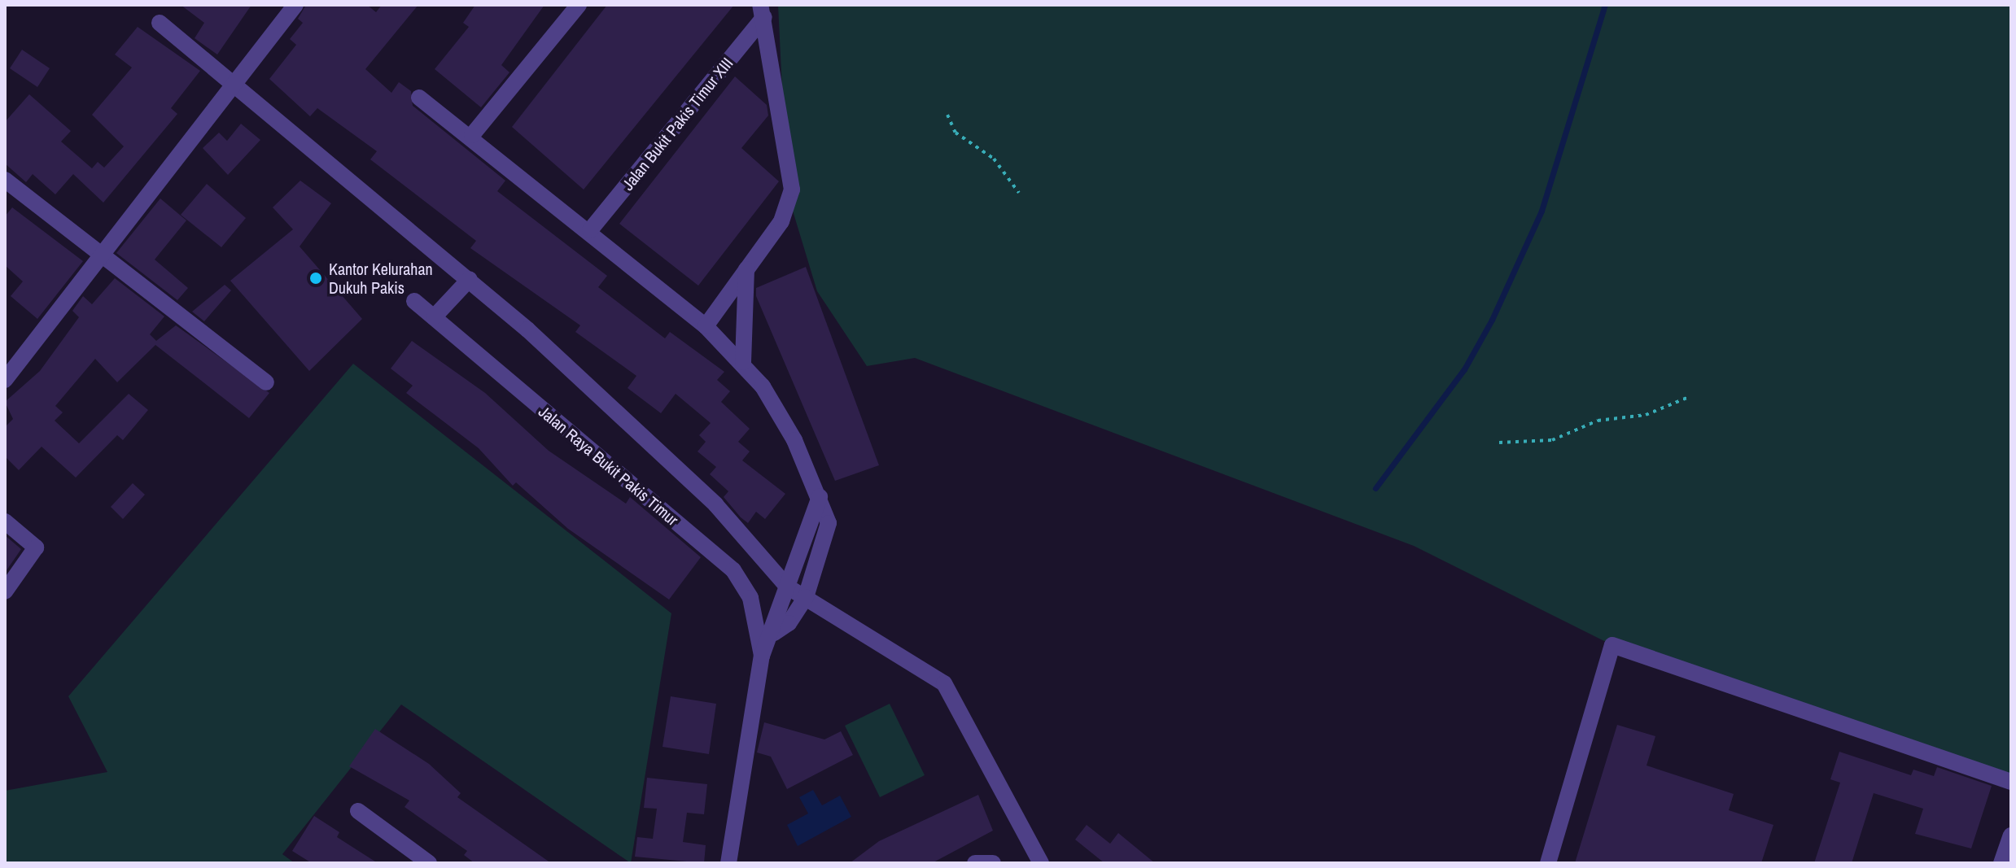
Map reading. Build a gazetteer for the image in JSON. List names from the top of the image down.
{
  "streets": {
    "street": ["Jalan Bukit Pakis Timur XIII", "Jalan Raya Bukit Pakis Timur"]
  },
  "crossings": [
    ["Jalan Bukit Pakis Timur XIII", "Jalan Raya Bukit Pakis Timur"]
  ],
  "places": ["Kantor Kelurahan Dukuh Pakis"]
}
